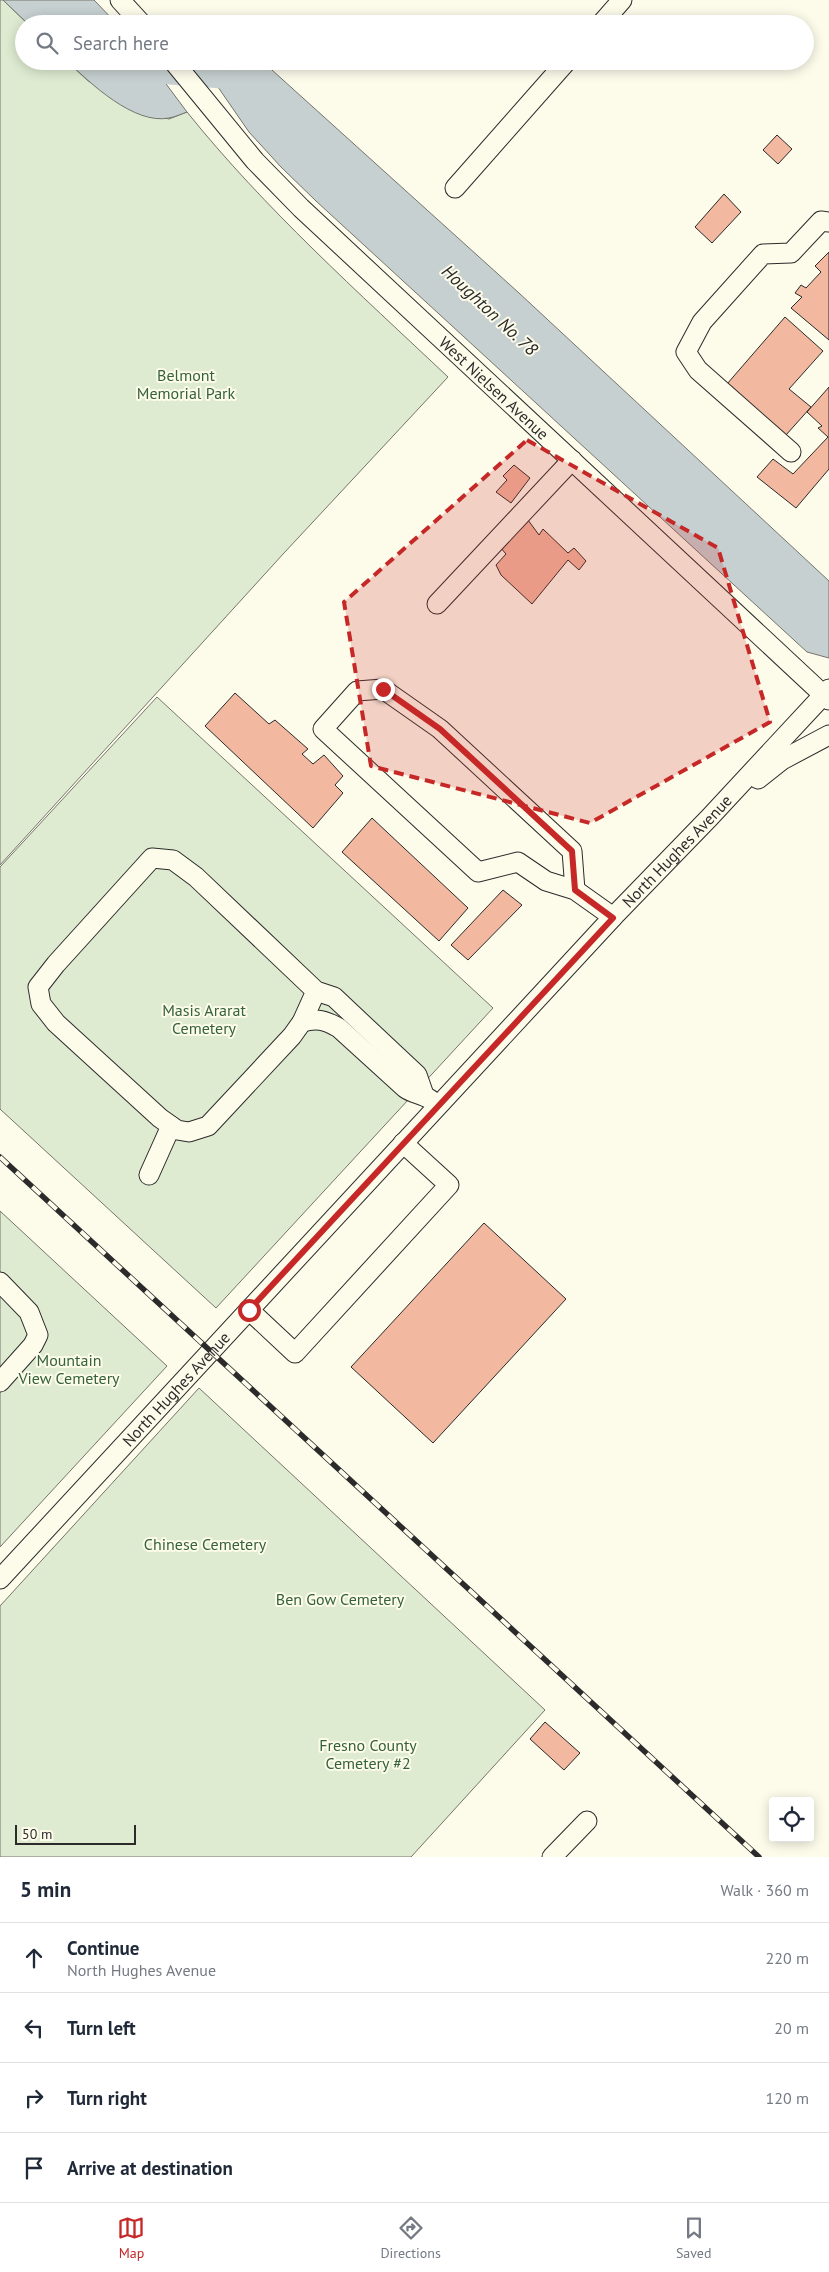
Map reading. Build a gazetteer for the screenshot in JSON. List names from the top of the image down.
{
  "streets": {
    "street": ["West Nielsen Avenue", "North Hughes Avenue"]
  },
  "crossings": [
    ["West Nielsen Avenue", "North Hughes Avenue"]
  ],
  "water": ["Houghton No. 78"],
  "parks": [
    "Belmont Memorial Park",
    "Masis Ararat Cemetery",
    "Mountain View Cemetery",
    "Chinese Cemetery",
    "Ben Gow Cemetery",
    "Fresno County Cemetery #2"
  ],
  "scale_bar": "50 m",
  "page": {
    "search": "Search here",
    "scale": "50 m",
    "heading": ["5 min", "Walk · 360 m"],
    "list": [
      ["Continue", "North Hughes Avenue", "220 m"],
      ["Turn left", "20 m"],
      ["Turn right", "120 m"],
      "Arrive at destination"
    ],
    "nav": ["Map", "Directions", "Saved"]
  }
}
